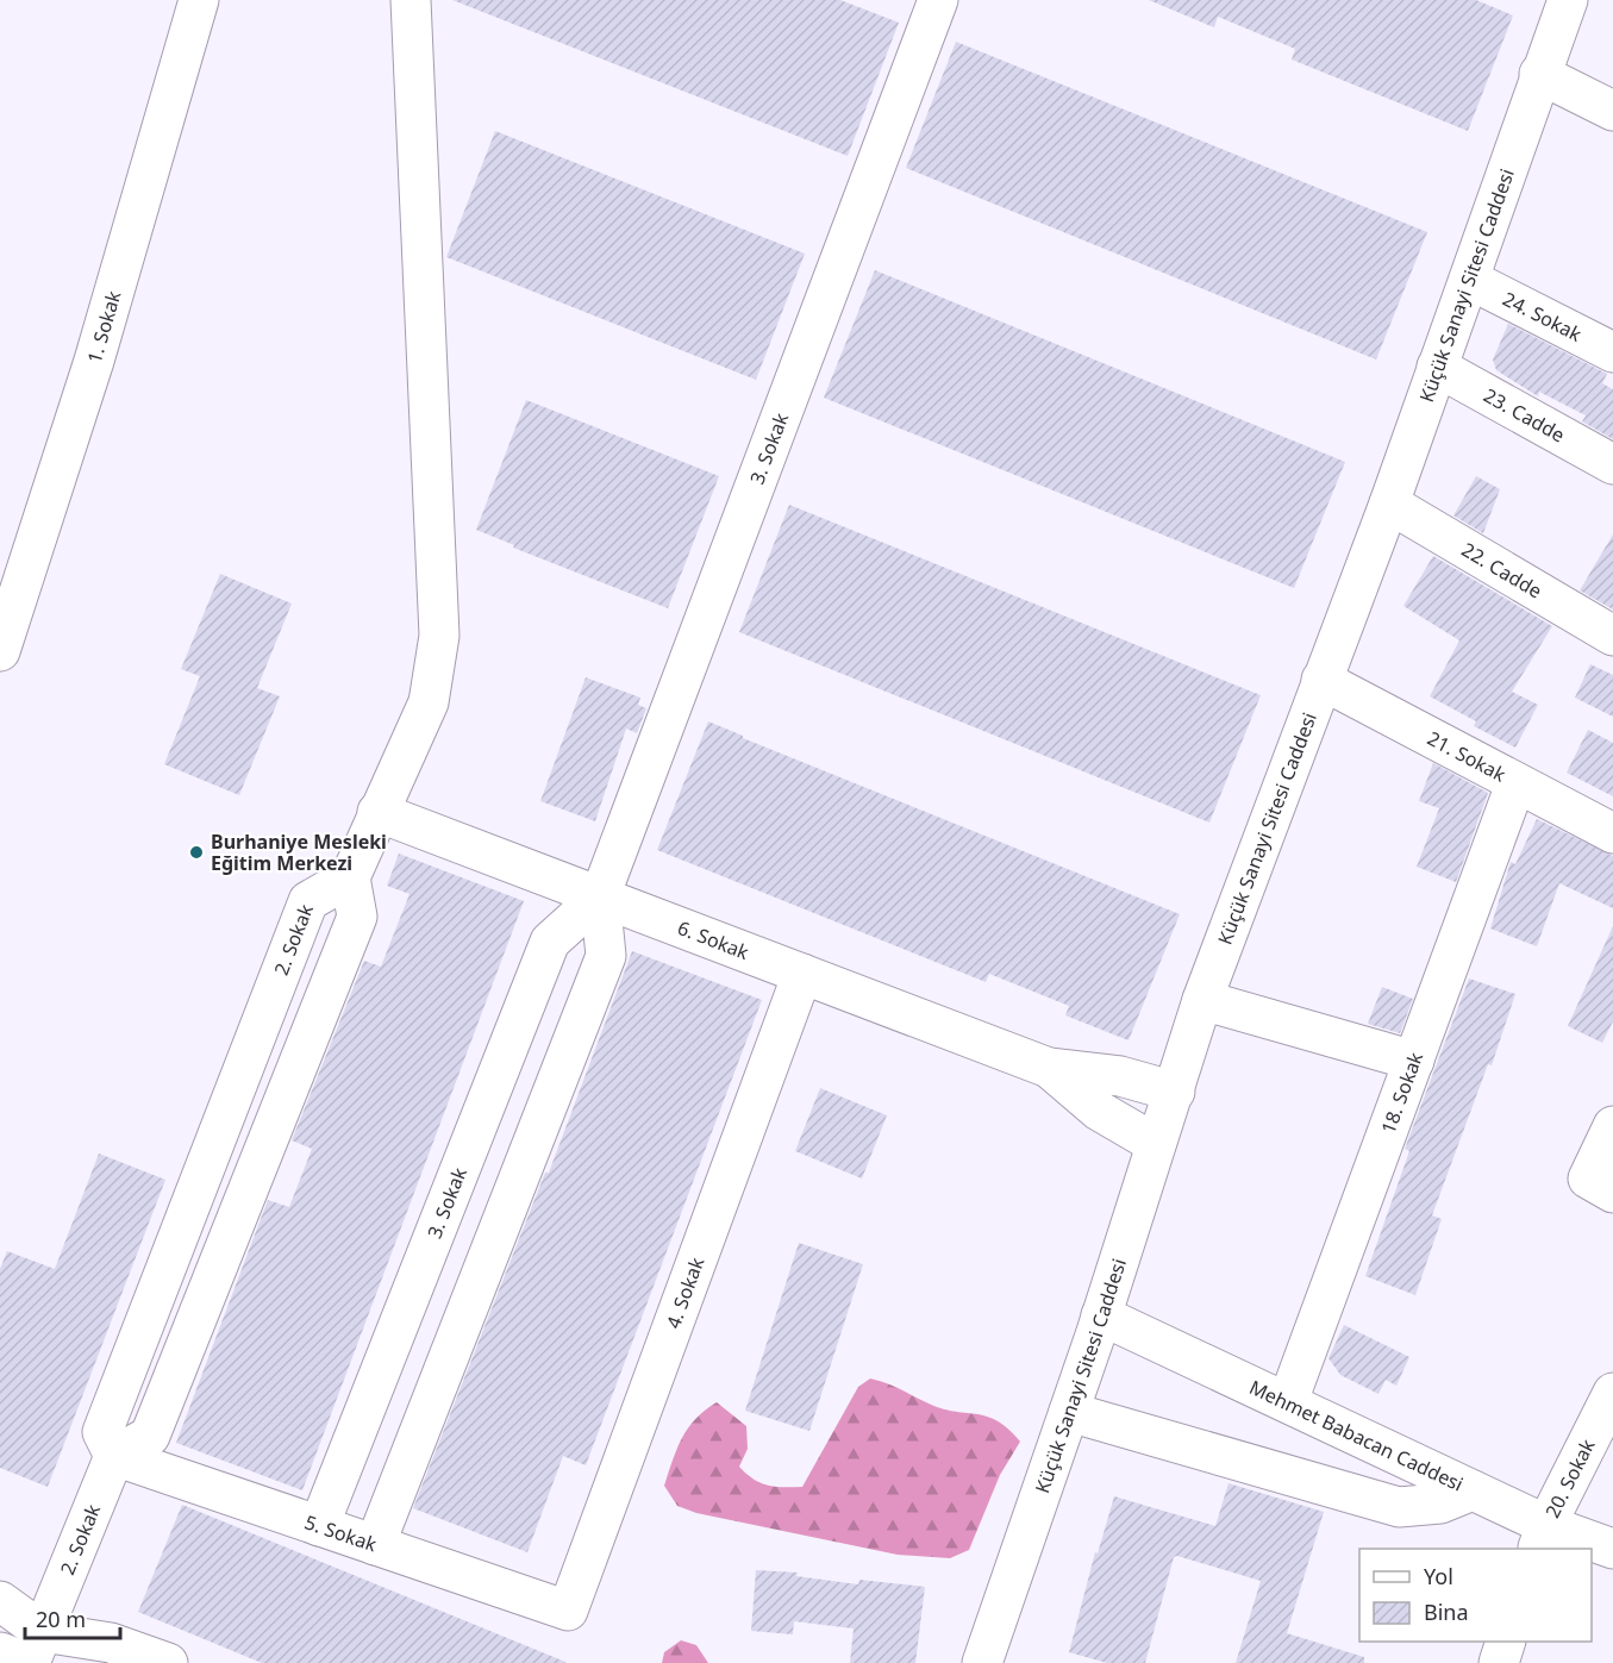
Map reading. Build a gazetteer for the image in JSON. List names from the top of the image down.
{
  "streets": {
    "street": [
      "Küçük Sanayi Sitesi Caddesi",
      "24. Sokak",
      "1. Sokak",
      "23. Cadde",
      "3. Sokak",
      "22. Cadde",
      "21. Sokak",
      "6. Sokak",
      "2. Sokak",
      "18. Sokak",
      "4. Sokak",
      "Mehmet Babacan Caddesi",
      "20. Sokak",
      "5. Sokak"
    ]
  },
  "crossings": [
    ["Küçük Sanayi Sitesi Caddesi", "24. Sokak"],
    ["Küçük Sanayi Sitesi Caddesi", "23. Cadde"],
    ["Küçük Sanayi Sitesi Caddesi", "22. Cadde"],
    ["Küçük Sanayi Sitesi Caddesi", "21. Sokak"],
    ["Küçük Sanayi Sitesi Caddesi", "Mehmet Babacan Caddesi"],
    ["3. Sokak", "6. Sokak"],
    ["3. Sokak", "5. Sokak"],
    ["21. Sokak", "18. Sokak"],
    ["6. Sokak", "4. Sokak"],
    ["2. Sokak", "5. Sokak"],
    ["18. Sokak", "Mehmet Babacan Caddesi"],
    ["4. Sokak", "5. Sokak"],
    ["Mehmet Babacan Caddesi", "20. Sokak"]
  ],
  "places": ["Burhaniye Mesleki Eğitim Merkezi"],
  "legend": ["Yol", "Bina"],
  "scale_bar": "20 m"
}
